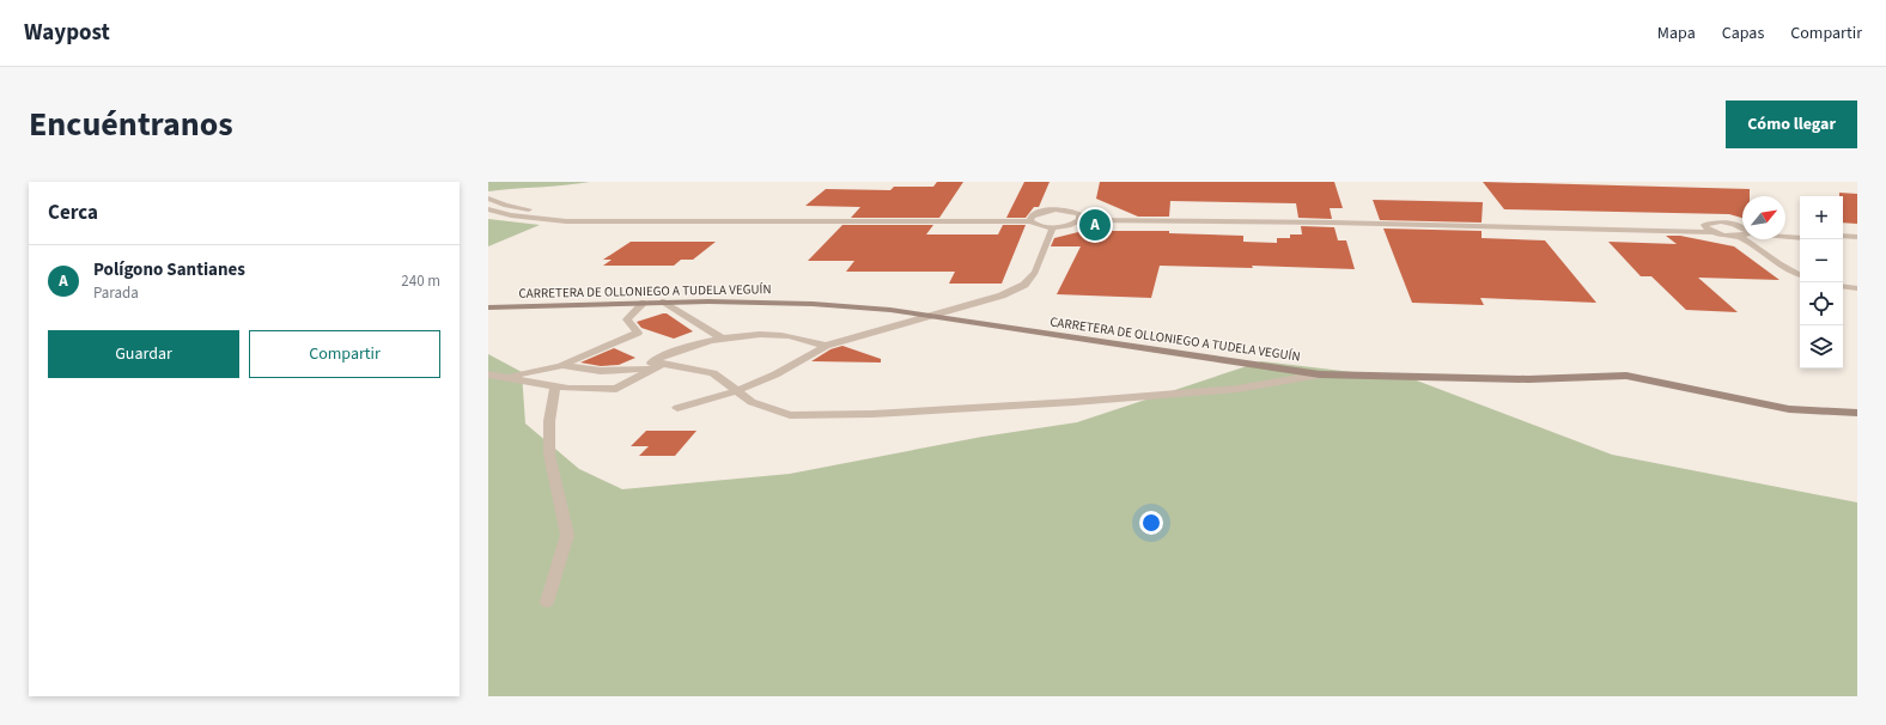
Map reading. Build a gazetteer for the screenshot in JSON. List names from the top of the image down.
{
  "streets": {
    "street": ["CARRETERA DE OLLONIEGO A TUDELA VEGUÍN"]
  },
  "north": "top right",
  "page": {
    "header": "Waypost",
    "nav": ["Mapa", "Capas", "Compartir"],
    "title": "Encuéntranos",
    "buttons": [
      "Cómo llegar",
      ["Guardar", "Compartir"]
    ],
    "heading": "Cerca",
    "map_buttons": ["+", "−"],
    "pins": "A",
    "list": [
      {
        "mark": "A",
        "name": "Polígono Santianes",
        "note": "Parada",
        "value": "240 m"
      }
    ]
  }
}
